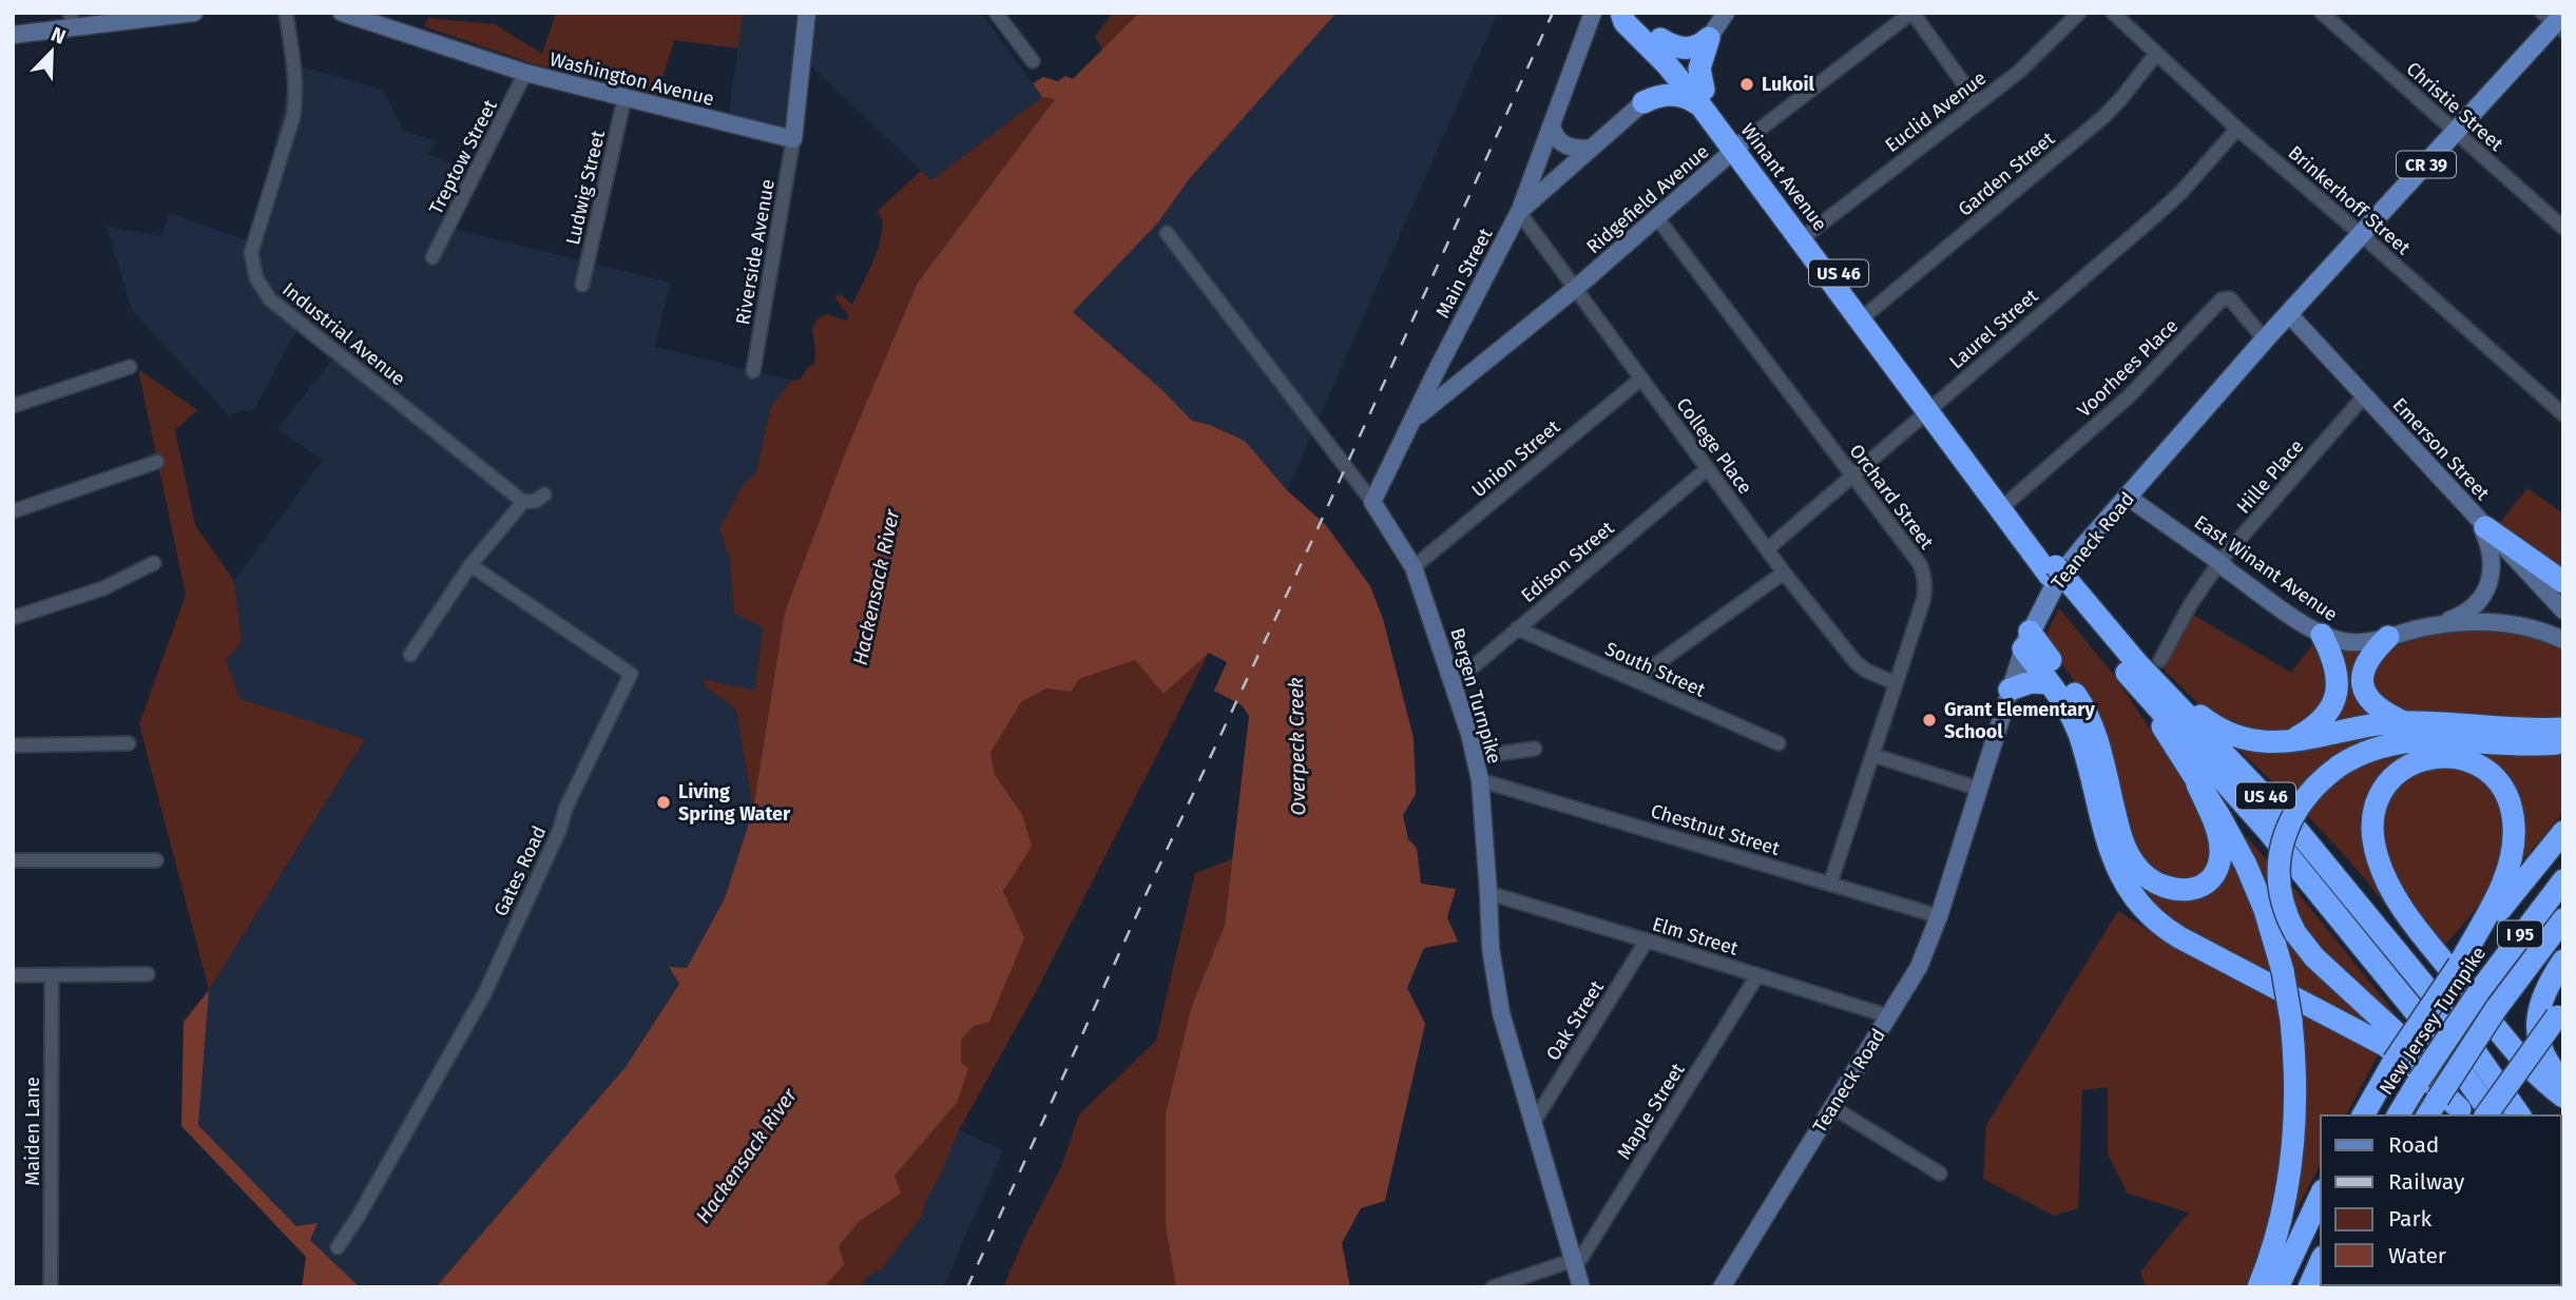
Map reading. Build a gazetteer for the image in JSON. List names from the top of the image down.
{
  "streets": {
    "highway": [
      "Winant Avenue",
      "US 46",
      "I 95",
      "New Jersey Turnpike"
    ],
    "main road": ["CR 39", "Teaneck Road"],
    "street": [
      "Washington Avenue",
      "Christie Street",
      "Euclid Avenue",
      "Treptow Street",
      "Garden Street",
      "Ludwig Street",
      "Ridgefield Avenue",
      "Brinkerhoff Street",
      "Riverside Avenue",
      "Main Street",
      "Laurel Street",
      "Industrial Avenue",
      "Voorhees Place",
      "College Place",
      "Emerson Street",
      "Union Street",
      "Hille Place",
      "Orchard Street",
      "Edison Street",
      "East Winant Avenue",
      "South Street",
      "Bergen Turnpike",
      "Chestnut Street",
      "Gates Road",
      "Elm Street",
      "Oak Street",
      "Maple Street",
      "Maiden Lane"
    ]
  },
  "crossings": [
    ["Washington Avenue", "Treptow Street"],
    ["Washington Avenue", "Ludwig Street"],
    ["Washington Avenue", "Riverside Avenue"],
    ["Christie Street", "Teaneck Road"],
    ["Euclid Avenue", "Winant Avenue"],
    ["Garden Street", "Winant Avenue"],
    ["Garden Street", "Brinkerhoff Street"],
    ["Winant Avenue", "Ridgefield Avenue"],
    ["Winant Avenue", "US 46"],
    ["Winant Avenue", "Laurel Street"],
    ["Winant Avenue", "Voorhees Place"],
    ["Ridgefield Avenue", "Main Street"],
    ["Ridgefield Avenue", "College Place"],
    ["Ridgefield Avenue", "Orchard Street"],
    ["Brinkerhoff Street", "Laurel Street"],
    ["Brinkerhoff Street", "Teaneck Road"],
    ["Main Street", "College Place"],
    ["Main Street", "Bergen Turnpike"],
    ["US 46", "Voorhees Place"],
    ["Laurel Street", "College Place"],
    ["Laurel Street", "Orchard Street"],
    ["Voorhees Place", "Teaneck Road"],
    ["College Place", "Union Street"],
    ["College Place", "Orchard Street"],
    ["College Place", "Edison Street"],
    ["Emerson Street", "Hille Place"],
    ["Emerson Street", "Teaneck Road"],
    ["Union Street", "Bergen Turnpike"],
    ["Hille Place", "East Winant Avenue"],
    ["Orchard Street", "Chestnut Street"],
    ["Teaneck Road", "East Winant Avenue"],
    ["Teaneck Road", "Chestnut Street"],
    ["Teaneck Road", "Elm Street"],
    ["Edison Street", "South Street"],
    ["Edison Street", "Bergen Turnpike"],
    ["Bergen Turnpike", "Chestnut Street"],
    ["Bergen Turnpike", "Elm Street"],
    ["Bergen Turnpike", "Oak Street"],
    ["Bergen Turnpike", "Maple Street"],
    ["Elm Street", "Oak Street"],
    ["Elm Street", "Maple Street"]
  ],
  "water": ["Hackensack River", "Overpeck Creek"],
  "places": ["Lukoil", "Grant Elementary School", "Living Spring Water"],
  "legend": [
    "Road",
    "Railway",
    "Park",
    "Water"
  ],
  "north": "top right"
}
